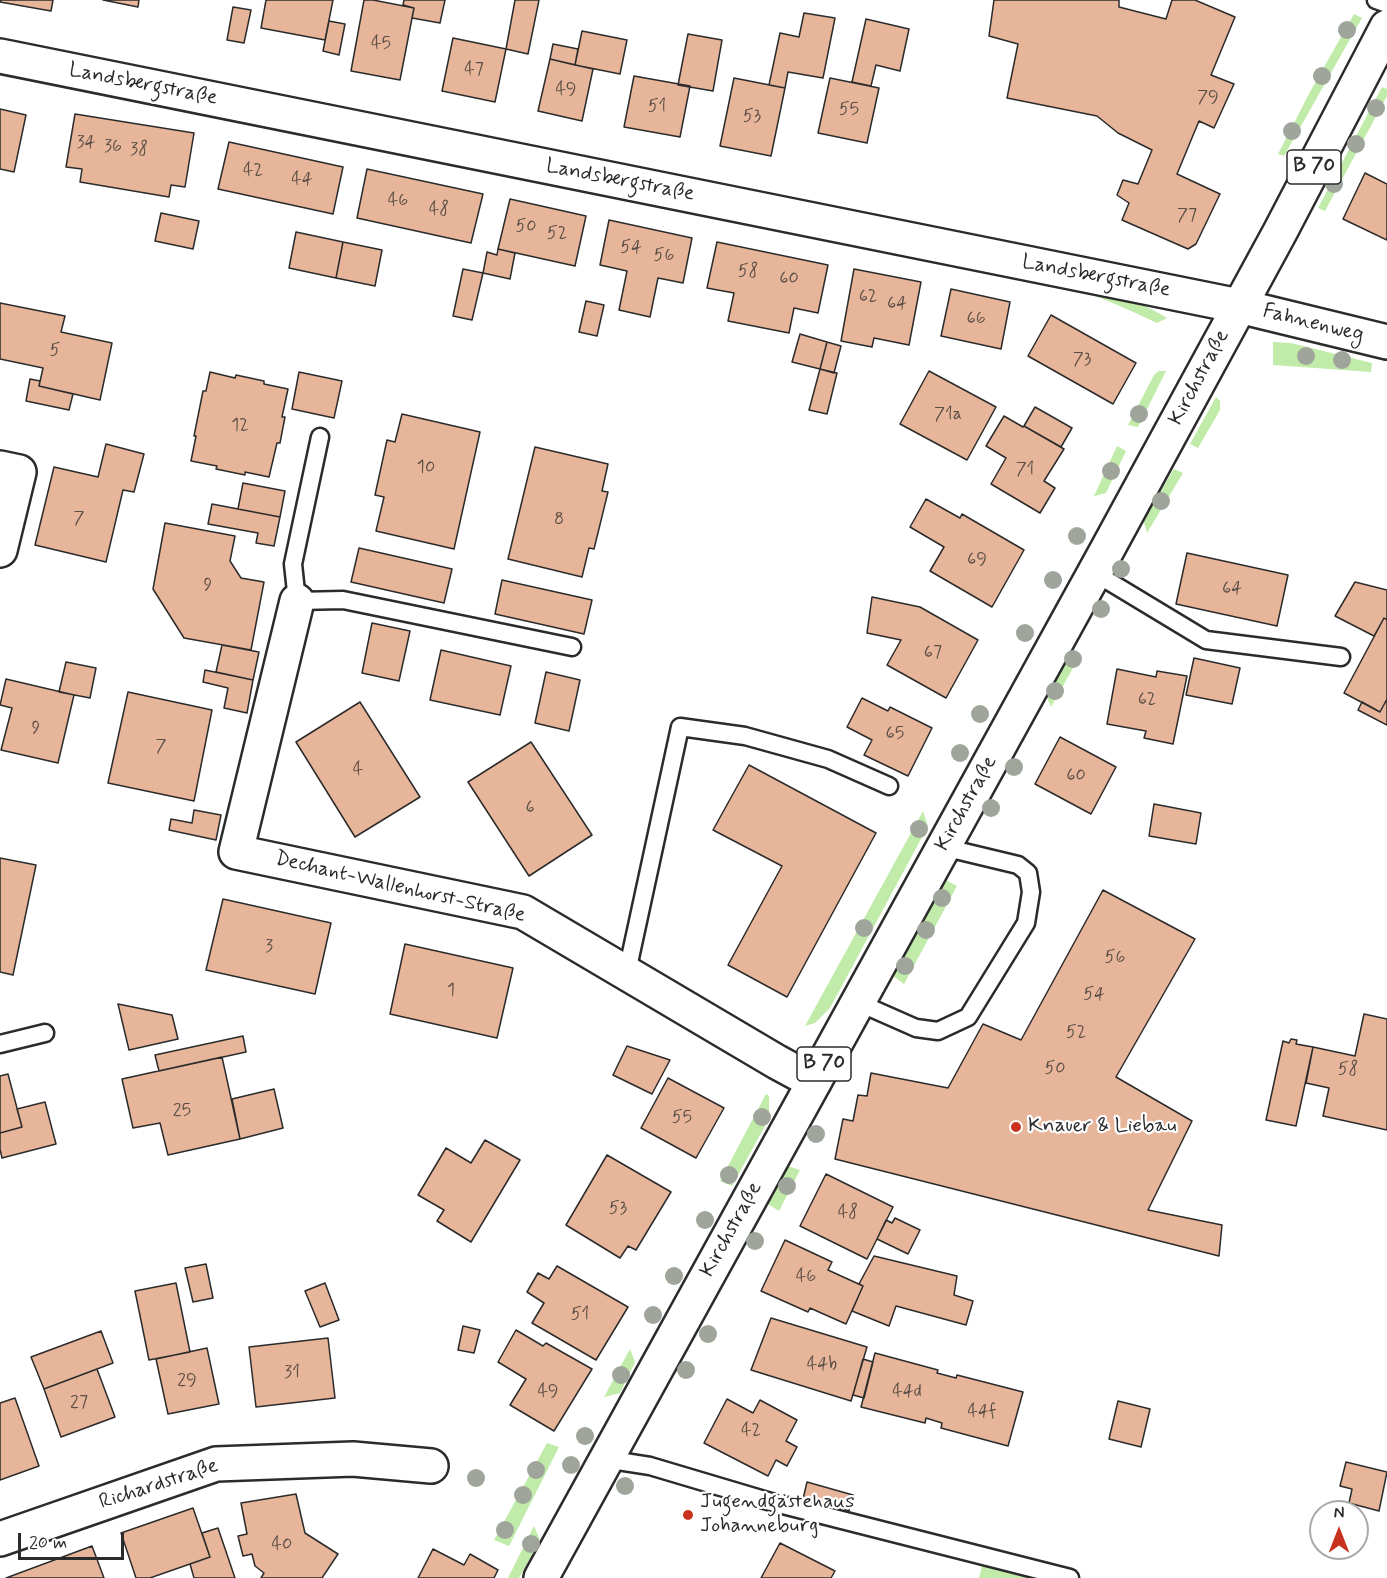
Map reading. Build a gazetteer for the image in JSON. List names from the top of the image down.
{
  "streets": {
    "street": [
      "Landsbergstraße",
      "B 70",
      "Fahnenweg",
      "Kirchstraße",
      "Dechant-Wallenhorst-Straße",
      "Richardstraße"
    ]
  },
  "crossings": [
    ["Landsbergstraße", "Fahnenweg"],
    ["Landsbergstraße", "Kirchstraße"],
    ["Fahnenweg", "Kirchstraße"],
    ["Kirchstraße", "Dechant-Wallenhorst-Straße"]
  ],
  "places": ["Knauer & Liebau", "Jugendgästehaus Johanneburg"],
  "house_numbers": [
    "45",
    "47",
    "49",
    "79",
    "51",
    "55",
    "53",
    "34",
    "36",
    "38",
    "42",
    "44",
    "46",
    "48",
    "77",
    "50",
    "52",
    "54",
    "56",
    "58",
    "60",
    "62",
    "64",
    "66",
    "5",
    "73",
    "71a",
    "12",
    "10",
    "71",
    "7",
    "8",
    "69",
    "9",
    "64",
    "67",
    "62",
    "9",
    "65",
    "7",
    "4",
    "60",
    "6",
    "3",
    "56",
    "1",
    "54",
    "52",
    "50",
    "58",
    "25",
    "55",
    "53",
    "48",
    "46",
    "51",
    "44b",
    "31",
    "29",
    "49",
    "44d",
    "27",
    "44f",
    "42",
    "40"
  ],
  "scale_bar": "20 m",
  "north": "top"
}
